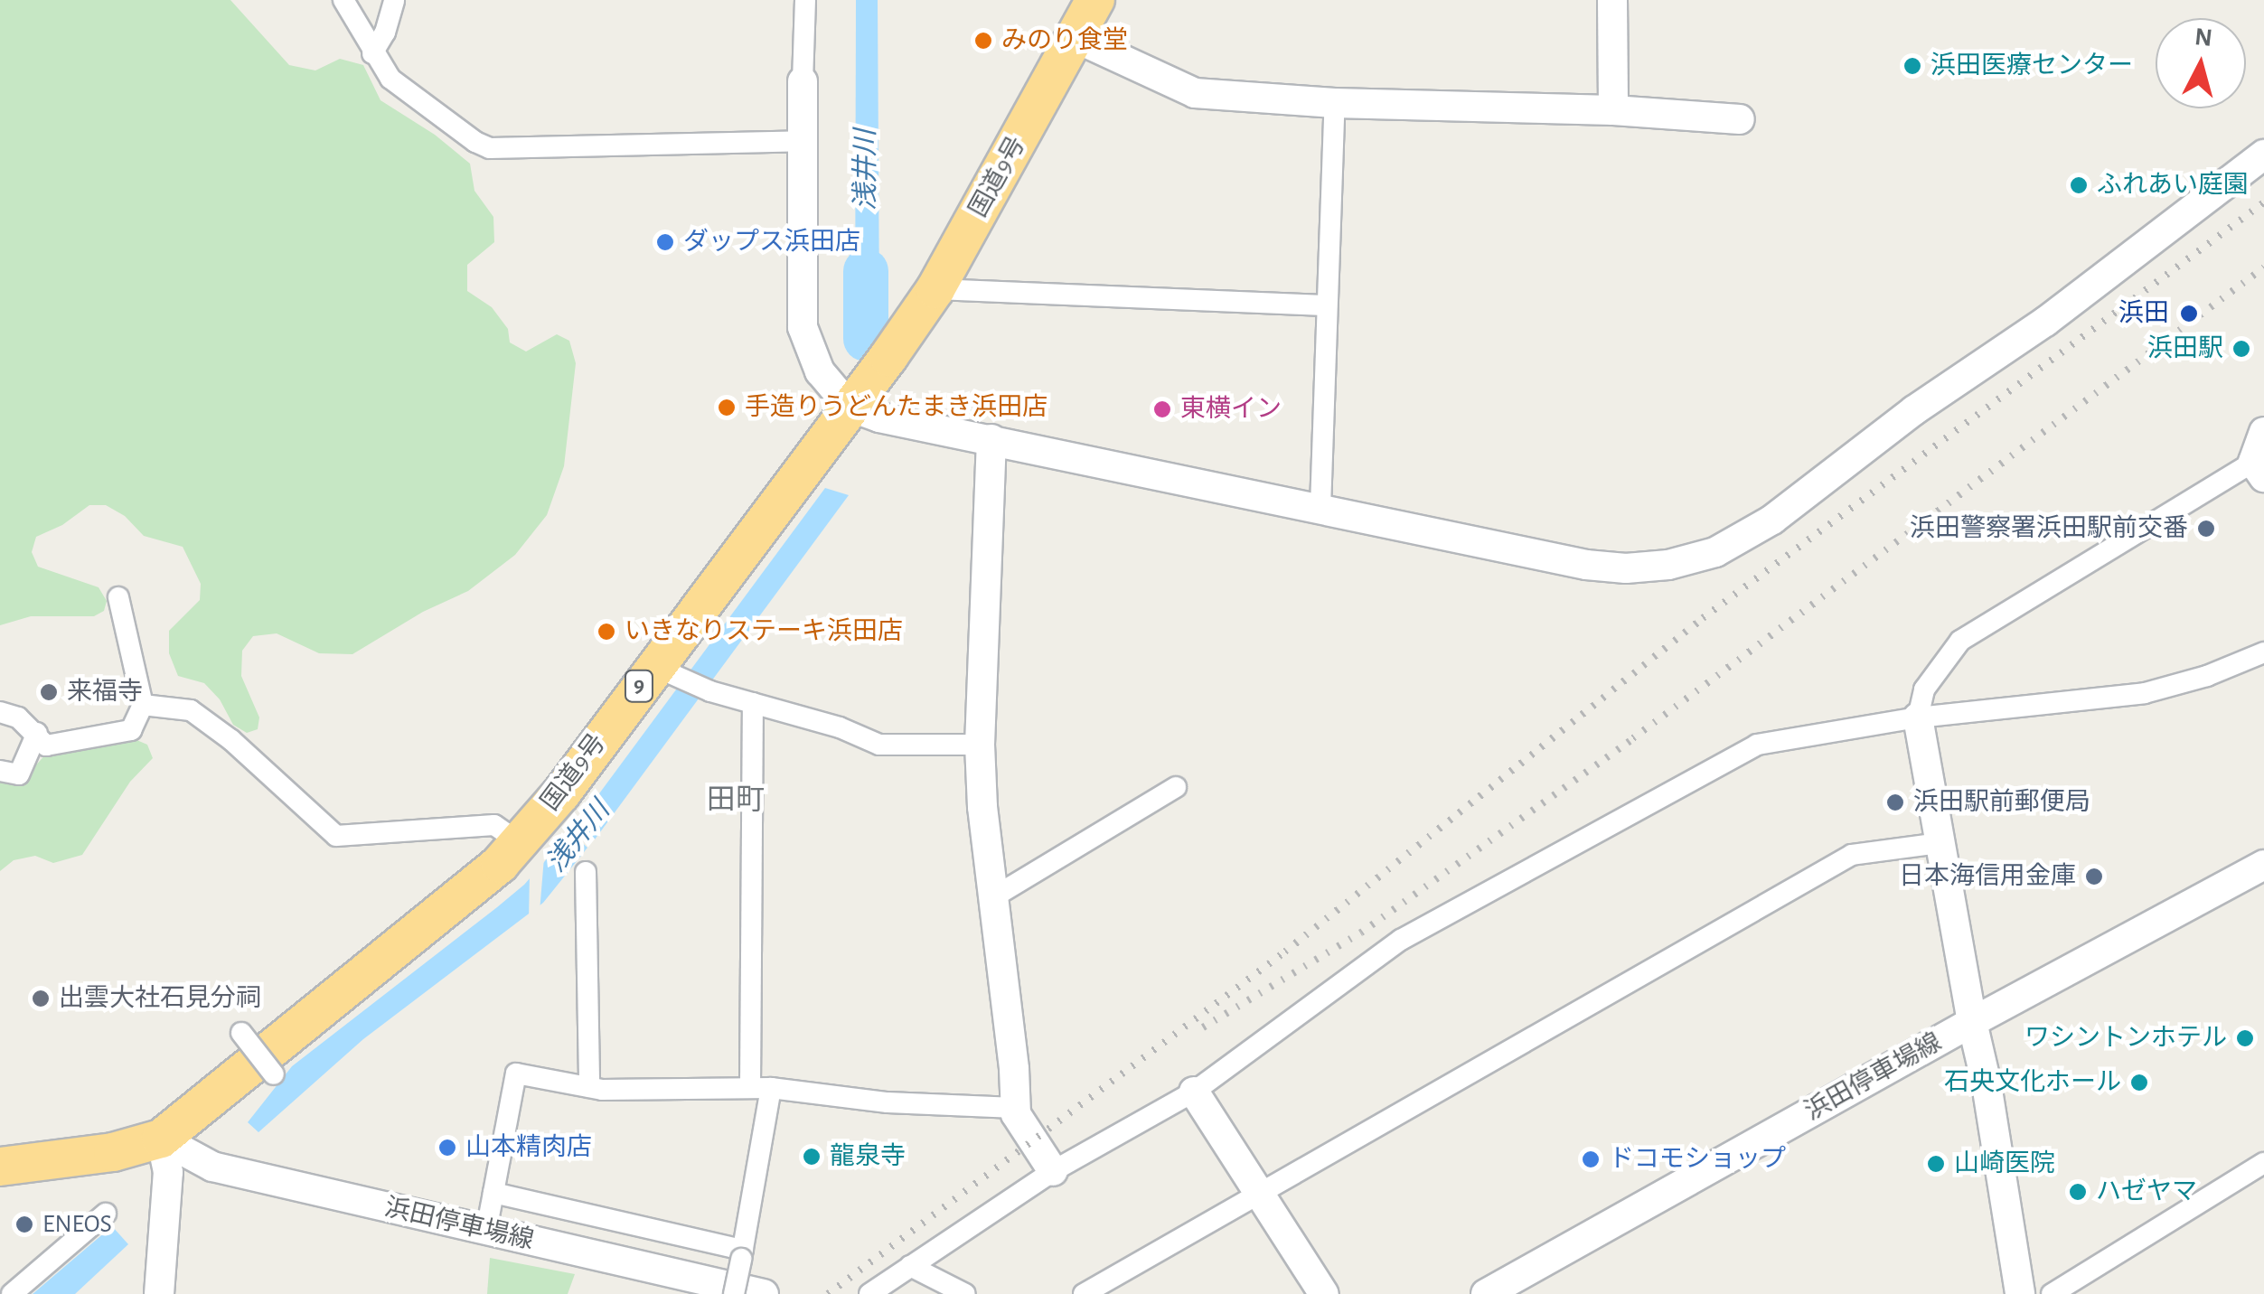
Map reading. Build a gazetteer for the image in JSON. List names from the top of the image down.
{
  "streets": {
    "highway": ["国道9号", "9"],
    "street": ["浜田停車場線"]
  },
  "crossings": [
    ["国道9号", "浜田停車場線"]
  ],
  "districts": ["田町"],
  "water": ["浅井川"],
  "places": [
    "みのり食堂",
    "浜田医療センター",
    "ふれあい庭園",
    "ダップス浜田店",
    "浜田",
    "浜田駅",
    "手造りうどんたまき浜田店",
    "東横イン",
    "浜田警察署浜田駅前交番",
    "いきなりステーキ浜田店",
    "来福寺",
    "浜田駅前郵便局",
    "日本海信用金庫",
    "出雲大社石見分祠",
    "ワシントンホテル",
    "石央文化ホール",
    "山本精肉店",
    "龍泉寺",
    "ドコモショップ",
    "山崎医院",
    "ハゼヤマ",
    "ENEOS"
  ],
  "north": "top"
}
